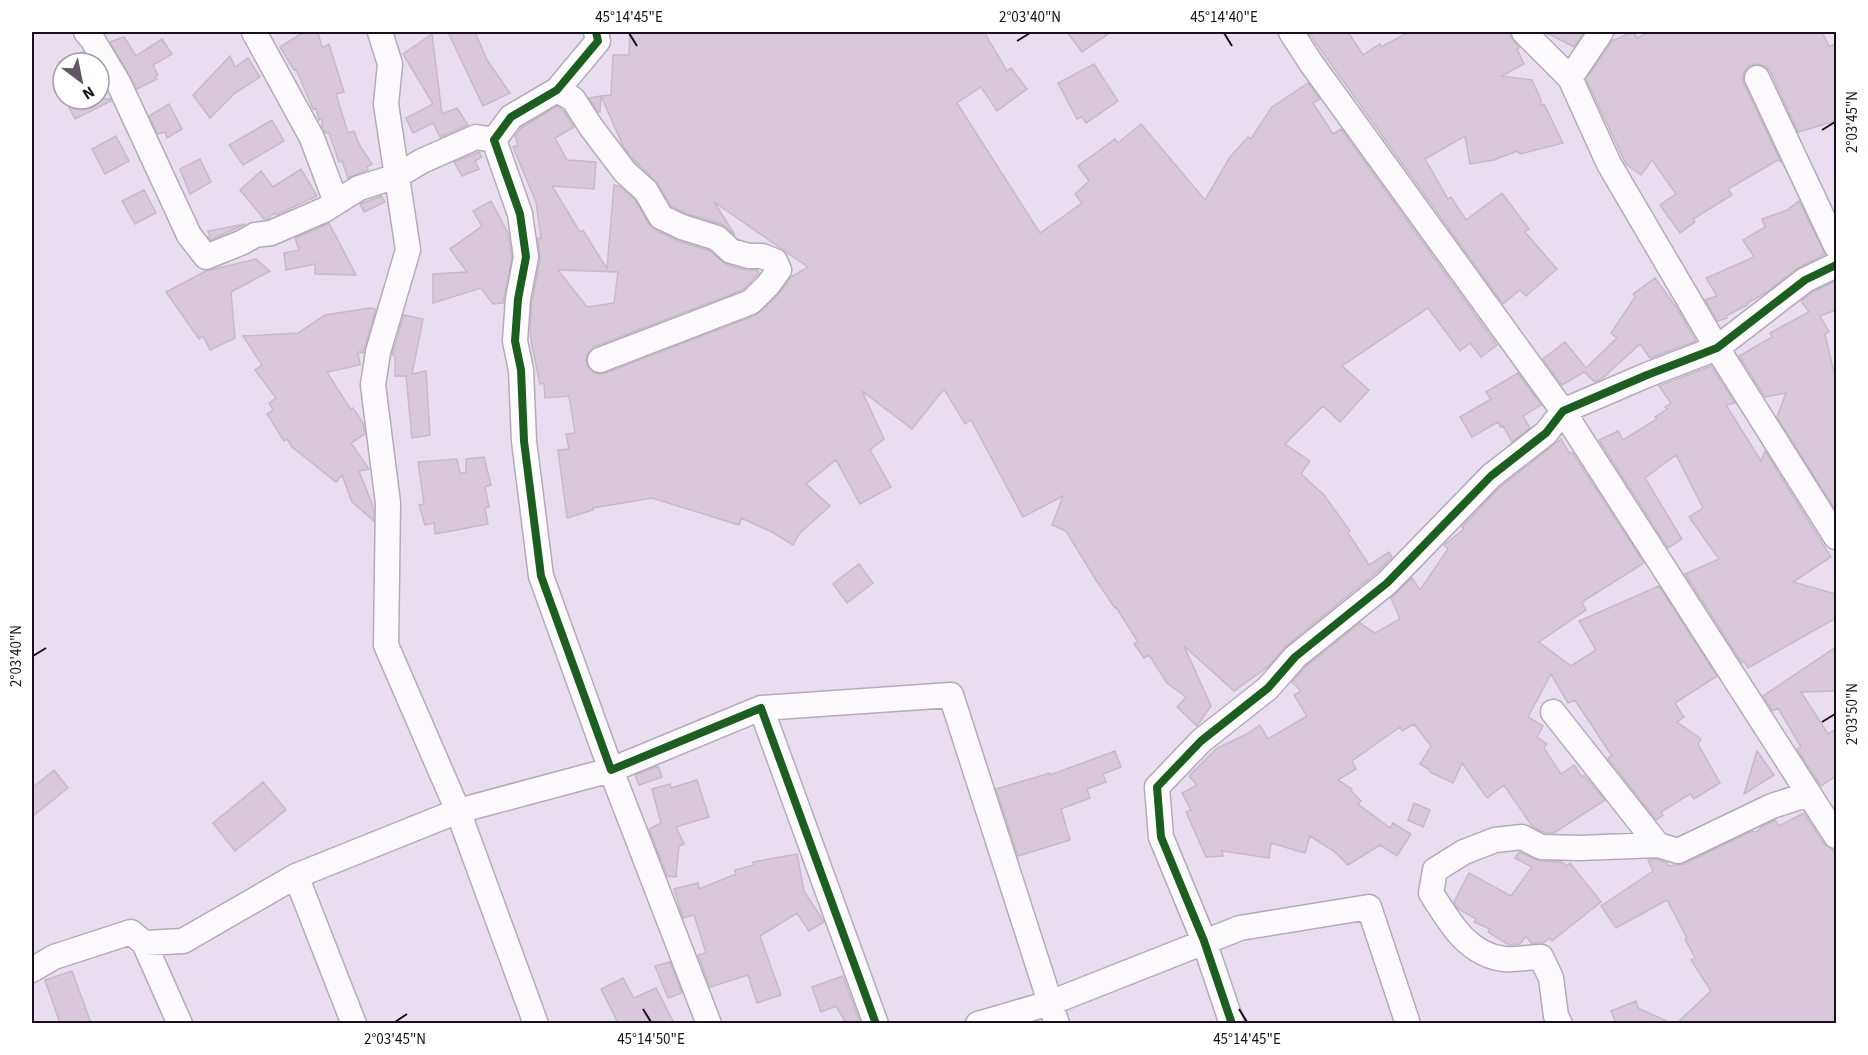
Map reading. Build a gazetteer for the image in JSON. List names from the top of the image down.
{
  "north": "bottom right",
  "coordinates": [
    "45°14'45\"E",
    "2°03'40\"N",
    "45°14'40\"E",
    "2°03'45\"N",
    "2°03'50\"N",
    "45°14'50\"E"
  ]
}
